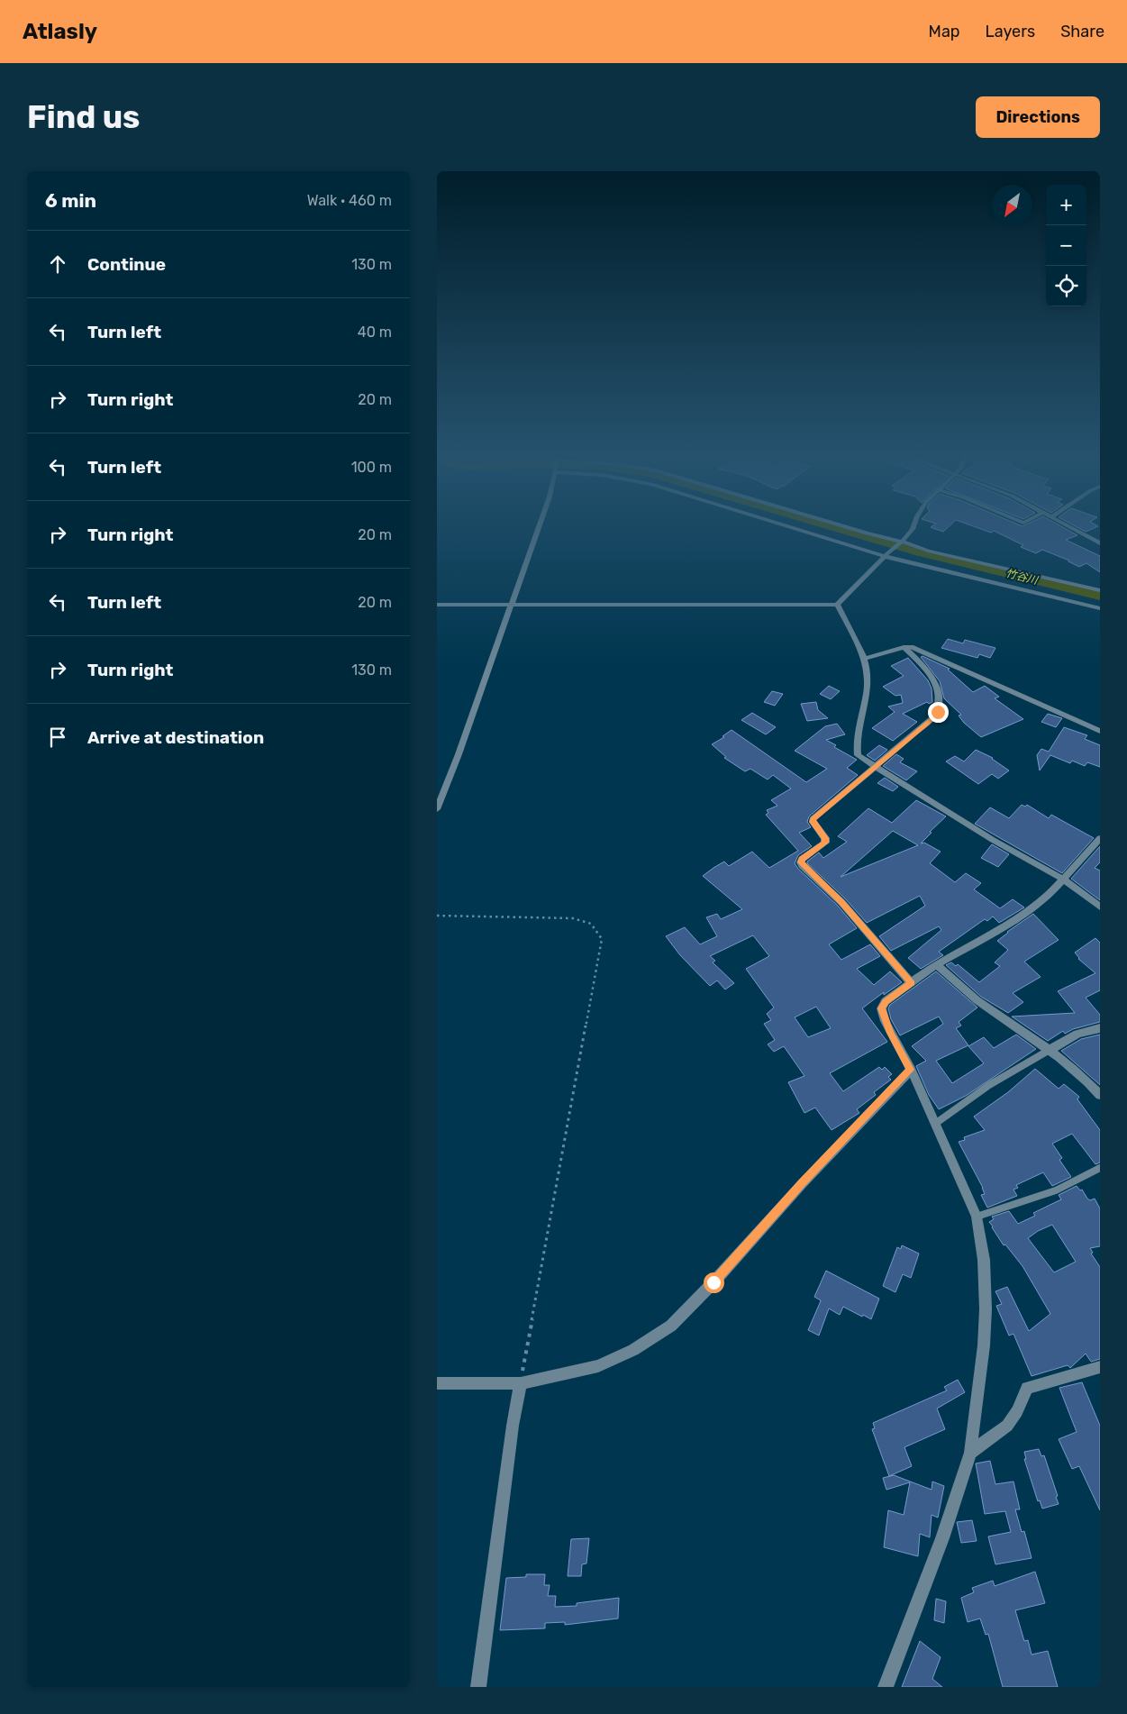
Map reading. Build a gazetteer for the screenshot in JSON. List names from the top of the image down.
{
  "water": ["竹谷川"],
  "north": "bottom left",
  "page": {
    "header": "Atlasly",
    "nav": ["Map", "Layers", "Share"],
    "buttons": "Directions",
    "title": "Find us",
    "heading": ["6 min", "Walk · 460 m"],
    "map_buttons": ["+", "−"],
    "list": [
      ["Continue", "130 m"],
      ["Turn left", "40 m"],
      ["Turn right", "20 m"],
      ["Turn left", "100 m"],
      ["Turn right", "20 m"],
      ["Turn left", "20 m"],
      ["Turn right", "130 m"],
      "Arrive at destination"
    ]
  }
}
